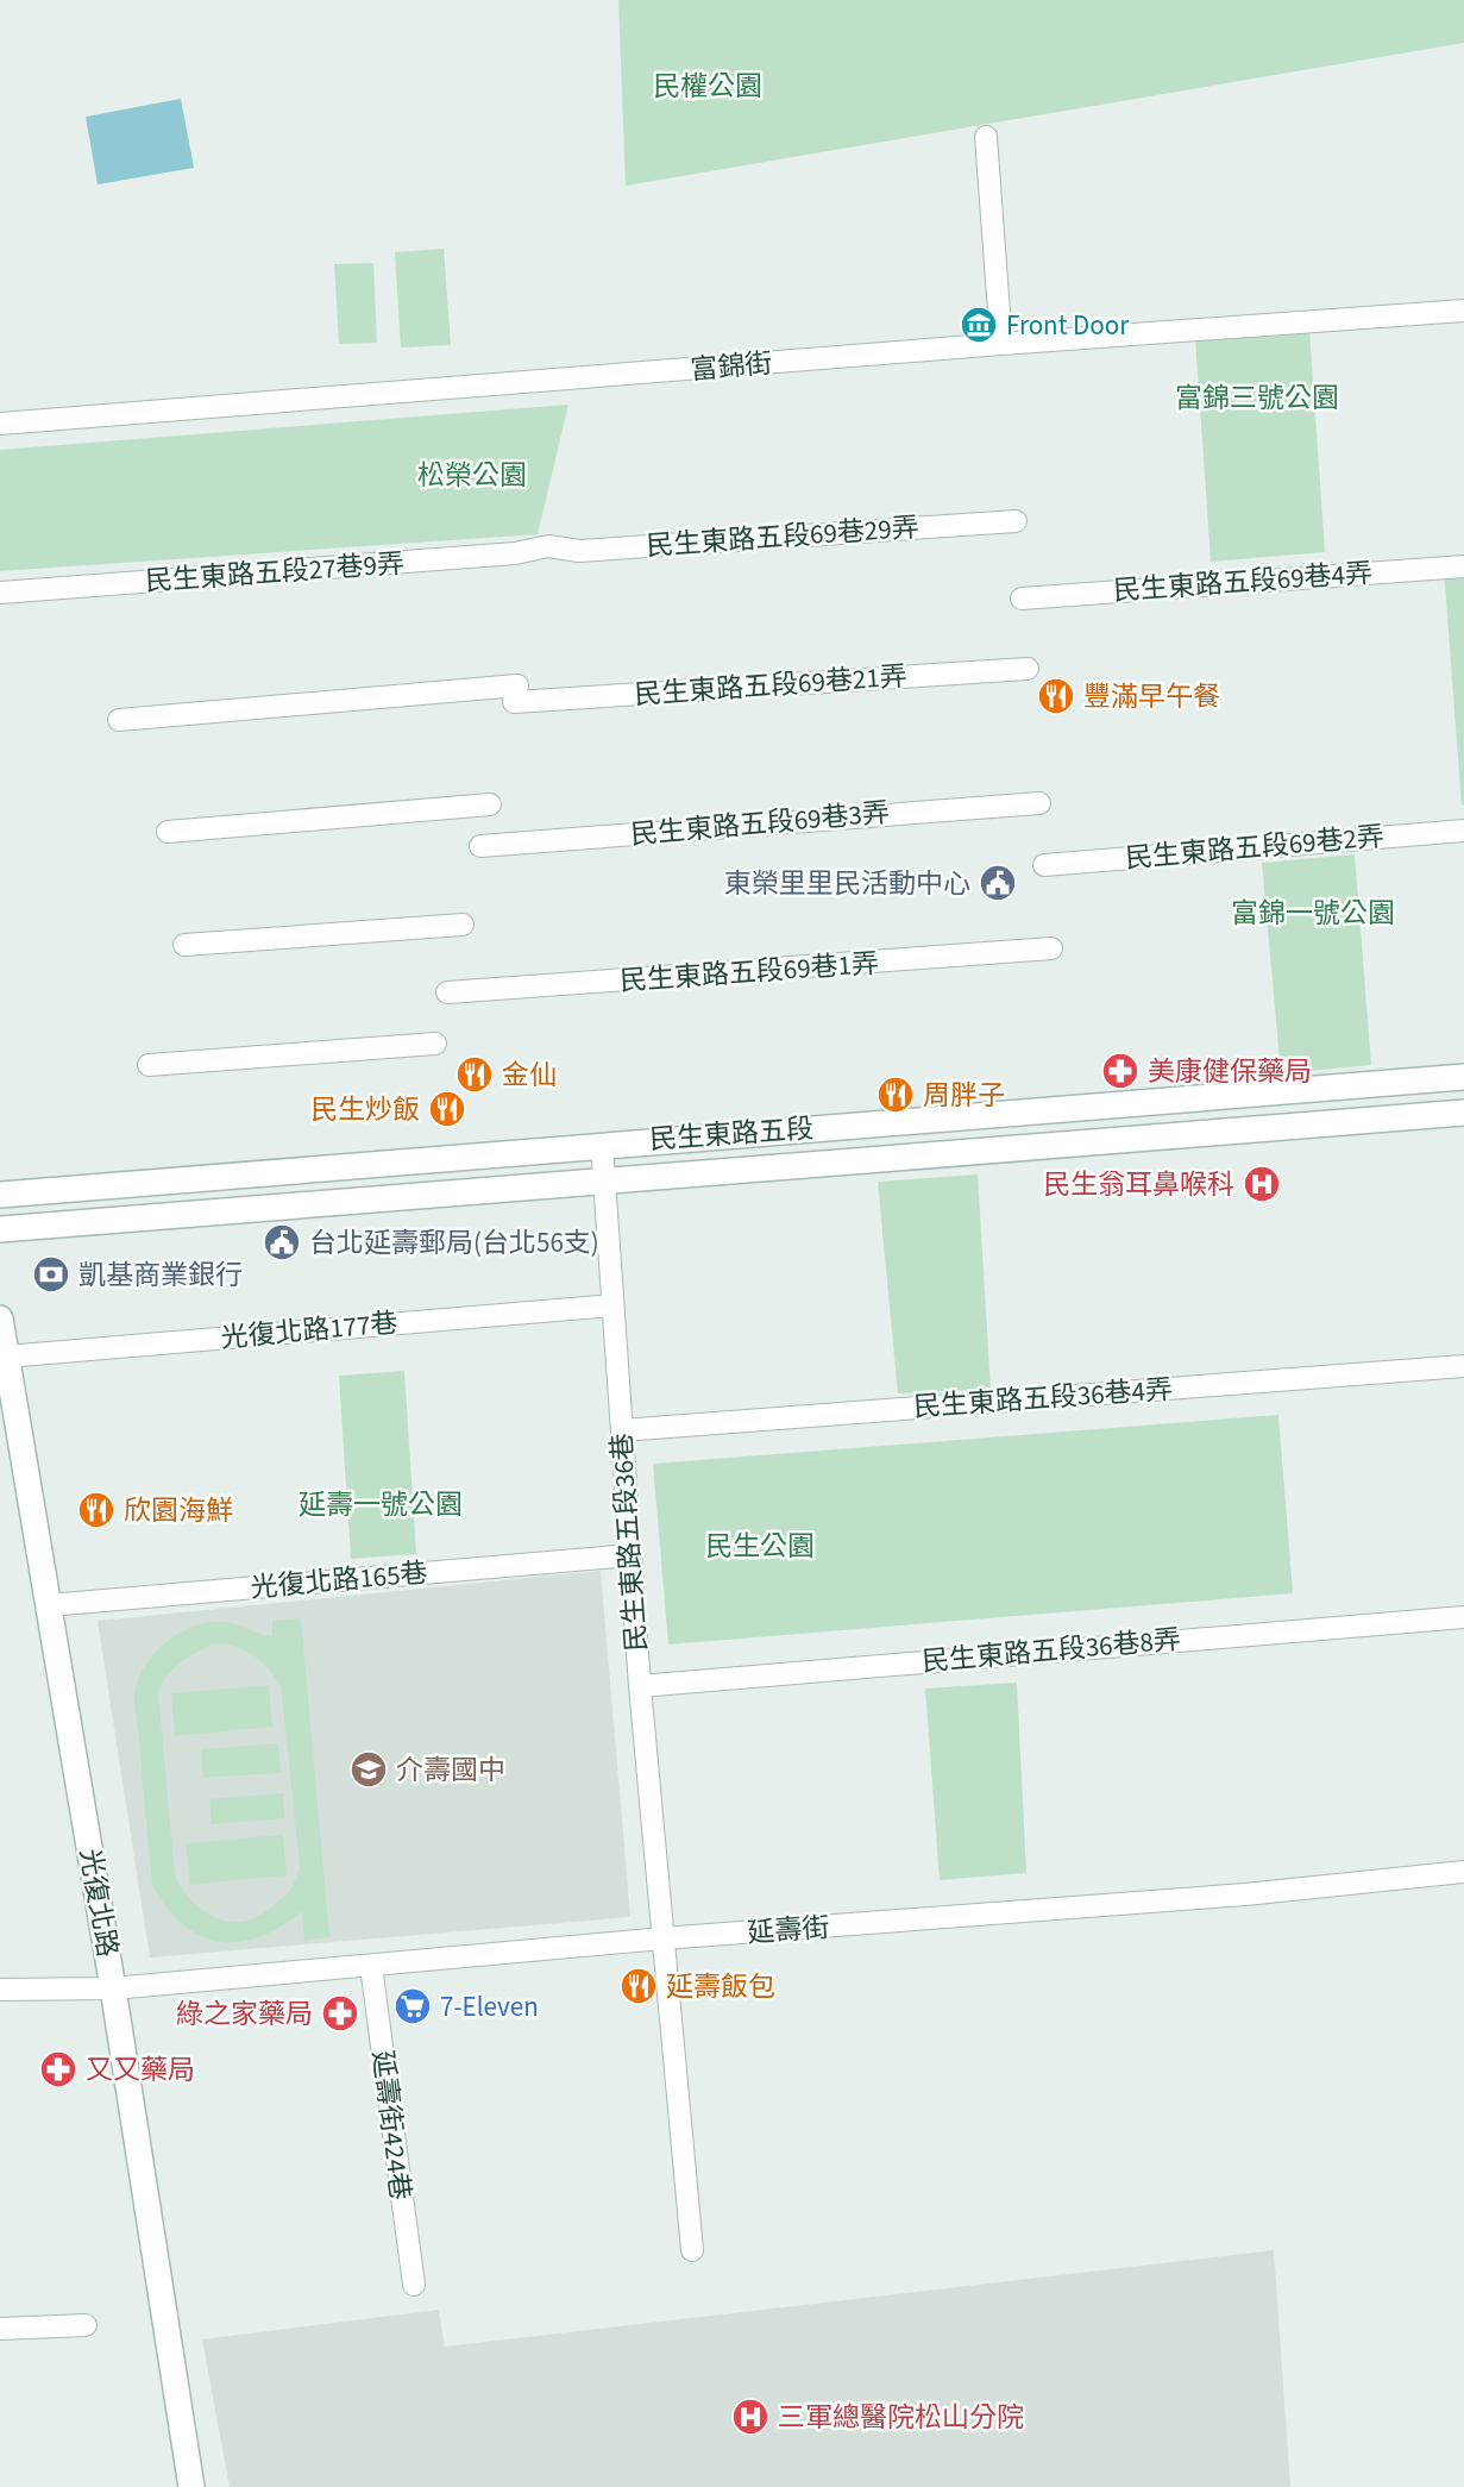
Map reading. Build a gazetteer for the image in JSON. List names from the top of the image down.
{
  "streets": {
    "street": [
      "富錦街",
      "民生東路五段69巷29弄",
      "民生東路五段27巷9弄",
      "民生東路五段69巷4弄",
      "民生東路五段69巷21弄",
      "民生東路五段69巷3弄",
      "民生東路五段69巷2弄",
      "民生東路五段69巷1弄",
      "民生東路五段",
      "光復北路177巷",
      "民生東路五段36巷4弄",
      "民生東路五段36巷",
      "光復北路165巷",
      "民生東路五段36巷8弄",
      "光復北路",
      "延壽街",
      "延壽街424巷"
    ]
  },
  "crossings": [
    ["民生東路五段69巷29弄", "民生東路五段27巷9弄"],
    ["民生東路五段", "民生東路五段36巷"],
    ["光復北路177巷", "民生東路五段36巷"],
    ["光復北路177巷", "光復北路"],
    ["民生東路五段36巷4弄", "民生東路五段36巷"],
    ["民生東路五段36巷", "光復北路165巷"],
    ["民生東路五段36巷", "民生東路五段36巷8弄"],
    ["民生東路五段36巷", "延壽街"],
    ["光復北路165巷", "光復北路"],
    ["光復北路", "延壽街"],
    ["延壽街", "延壽街424巷"]
  ],
  "parks": [
    "民權公園",
    "富錦三號公園",
    "松榮公園",
    "富錦一號公園",
    "延壽一號公園",
    "民生公園"
  ],
  "places": {
    "museum": ["Front Door"],
    "restaurant": [
      "豐滿早午餐",
      "金仙",
      "周胖子",
      "民生炒飯",
      "欣園海鮮",
      "延壽飯包"
    ],
    "public building": ["東榮里里民活動中心", "台北延壽郵局(台北56支)"],
    "pharmacy": ["美康健保藥局", "綠之家藥局", "又又藥局"],
    "hospital": ["民生翁耳鼻喉科", "三軍總醫院松山分院"],
    "bank": ["凱基商業銀行"],
    "school or university": ["介壽國中"],
    "supermarket": ["7-Eleven"]
  }
}
